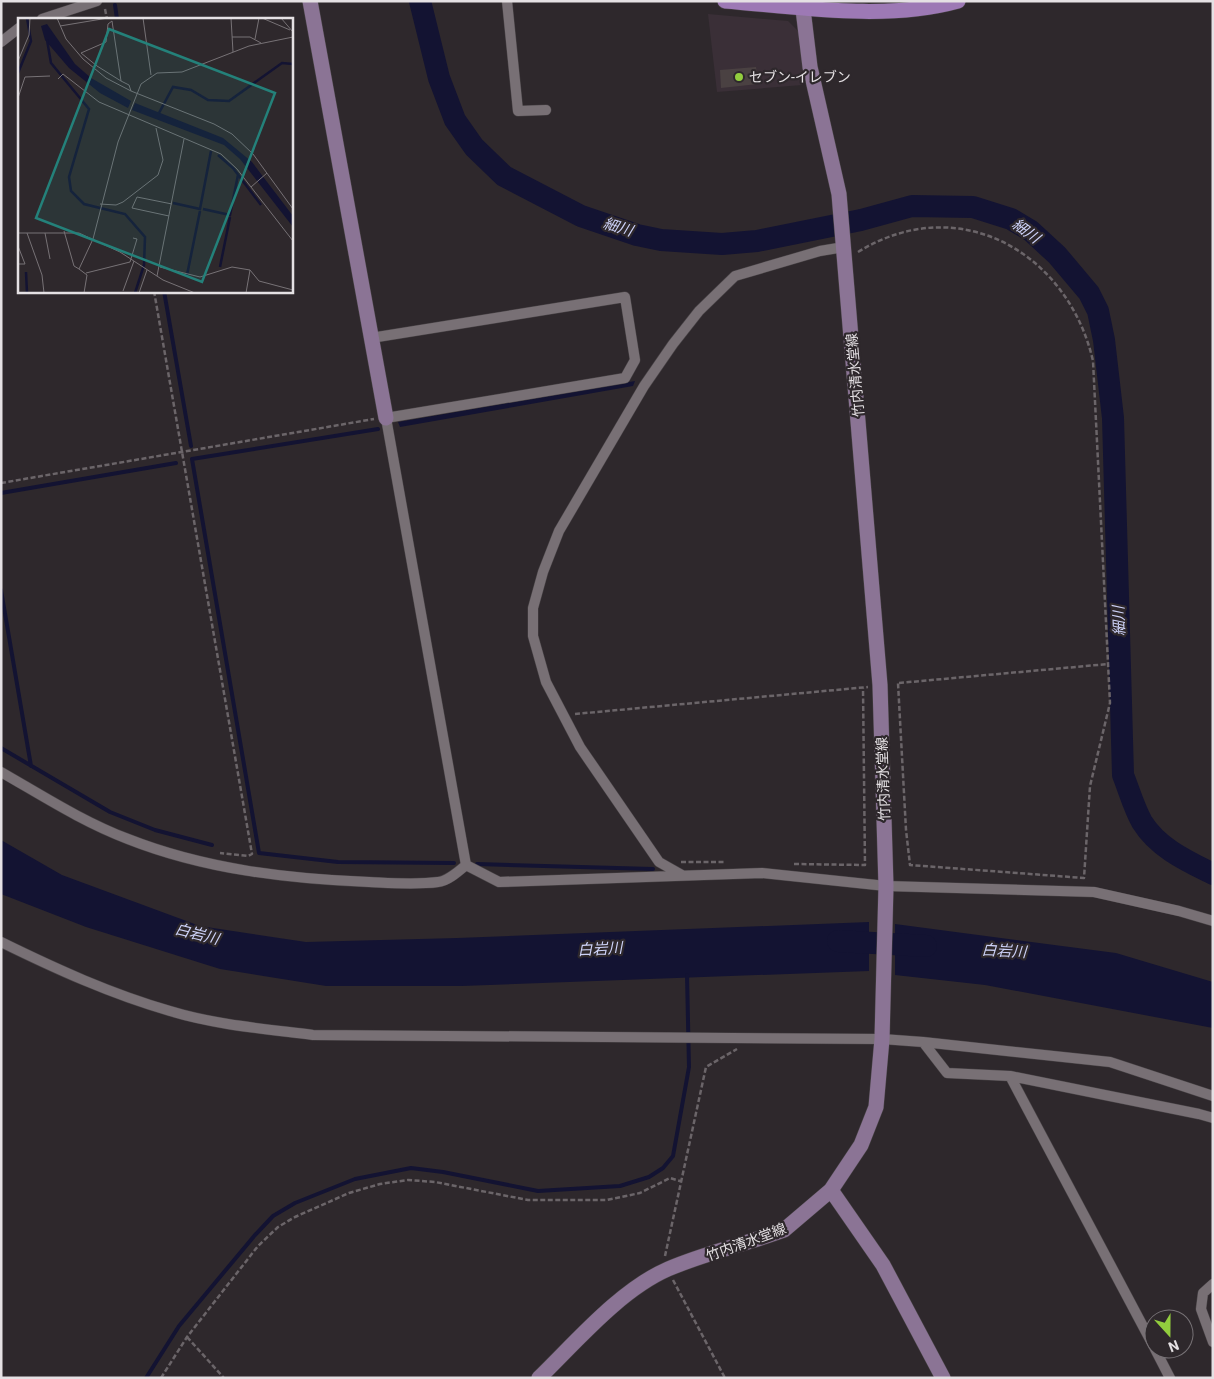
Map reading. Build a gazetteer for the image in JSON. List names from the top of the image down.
{
  "streets": {
    "main road": ["竹内清水堂線"]
  },
  "water": ["細川", "白岩川"],
  "places": ["セブン-イレブン"],
  "north": "bottom"
}
